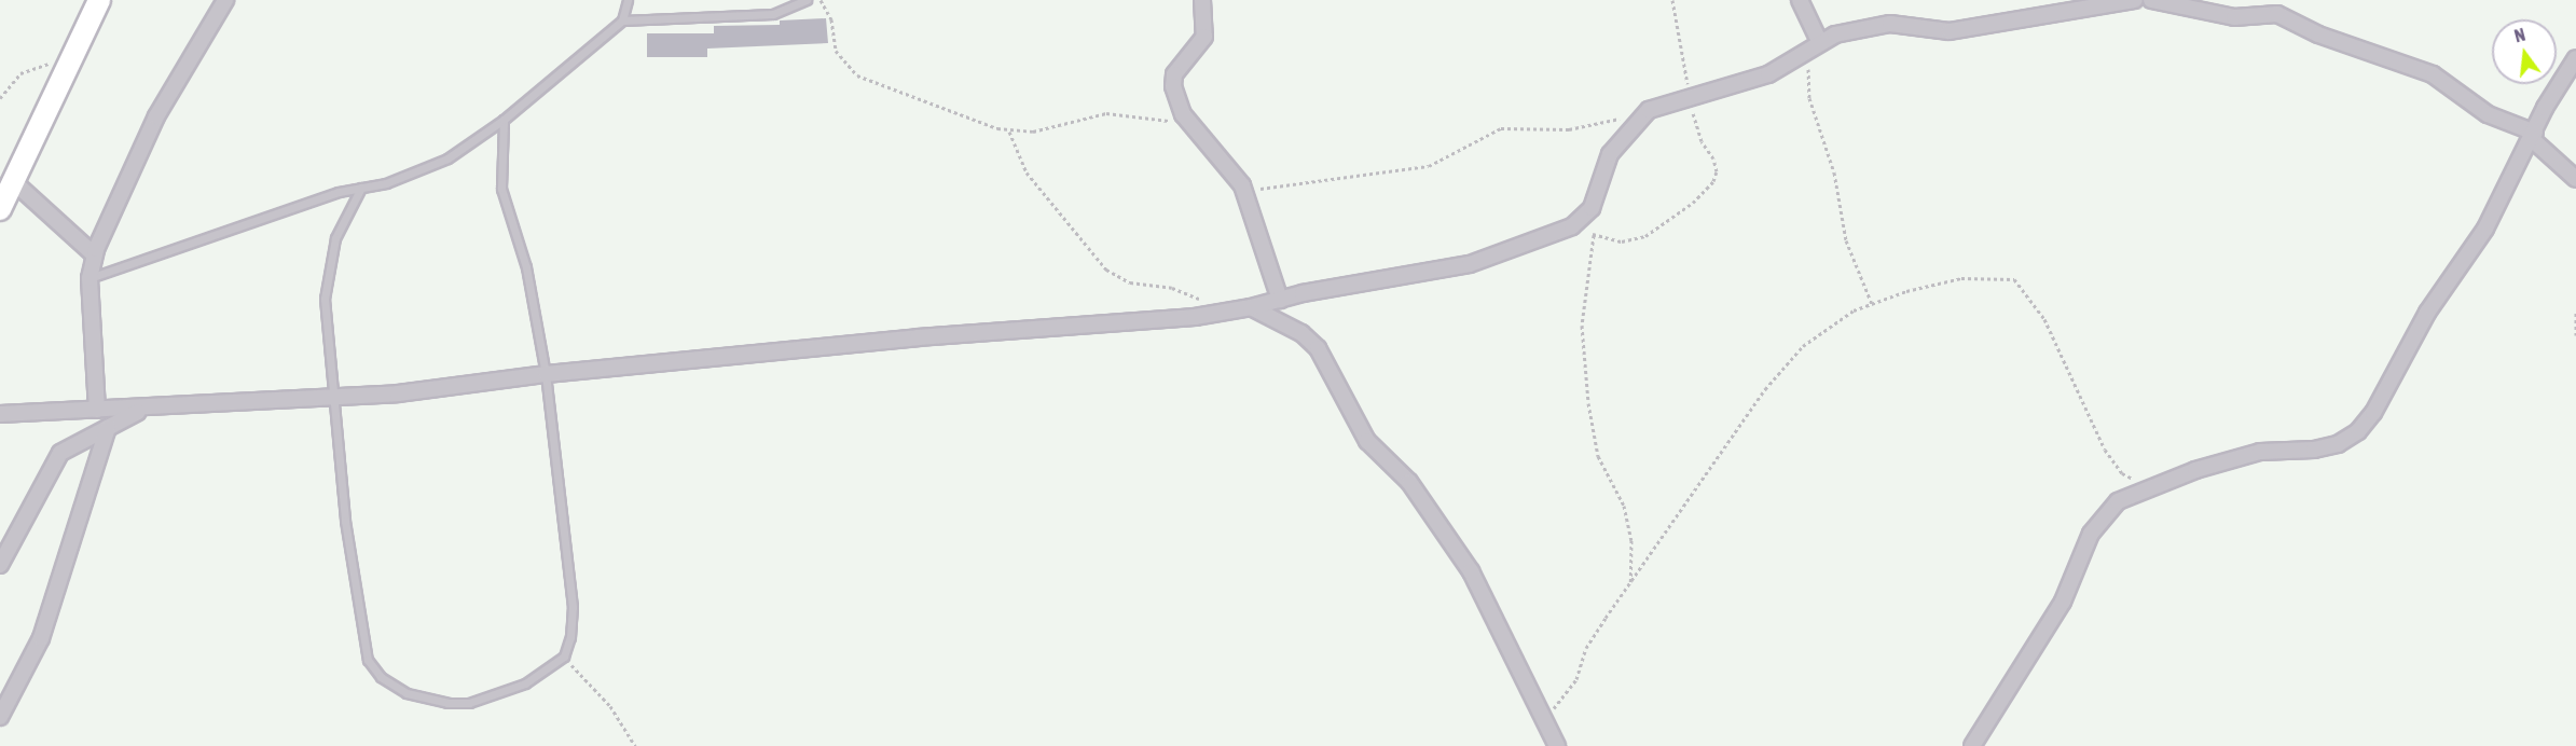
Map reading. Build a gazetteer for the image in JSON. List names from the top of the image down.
{
  "north": "top"
}
